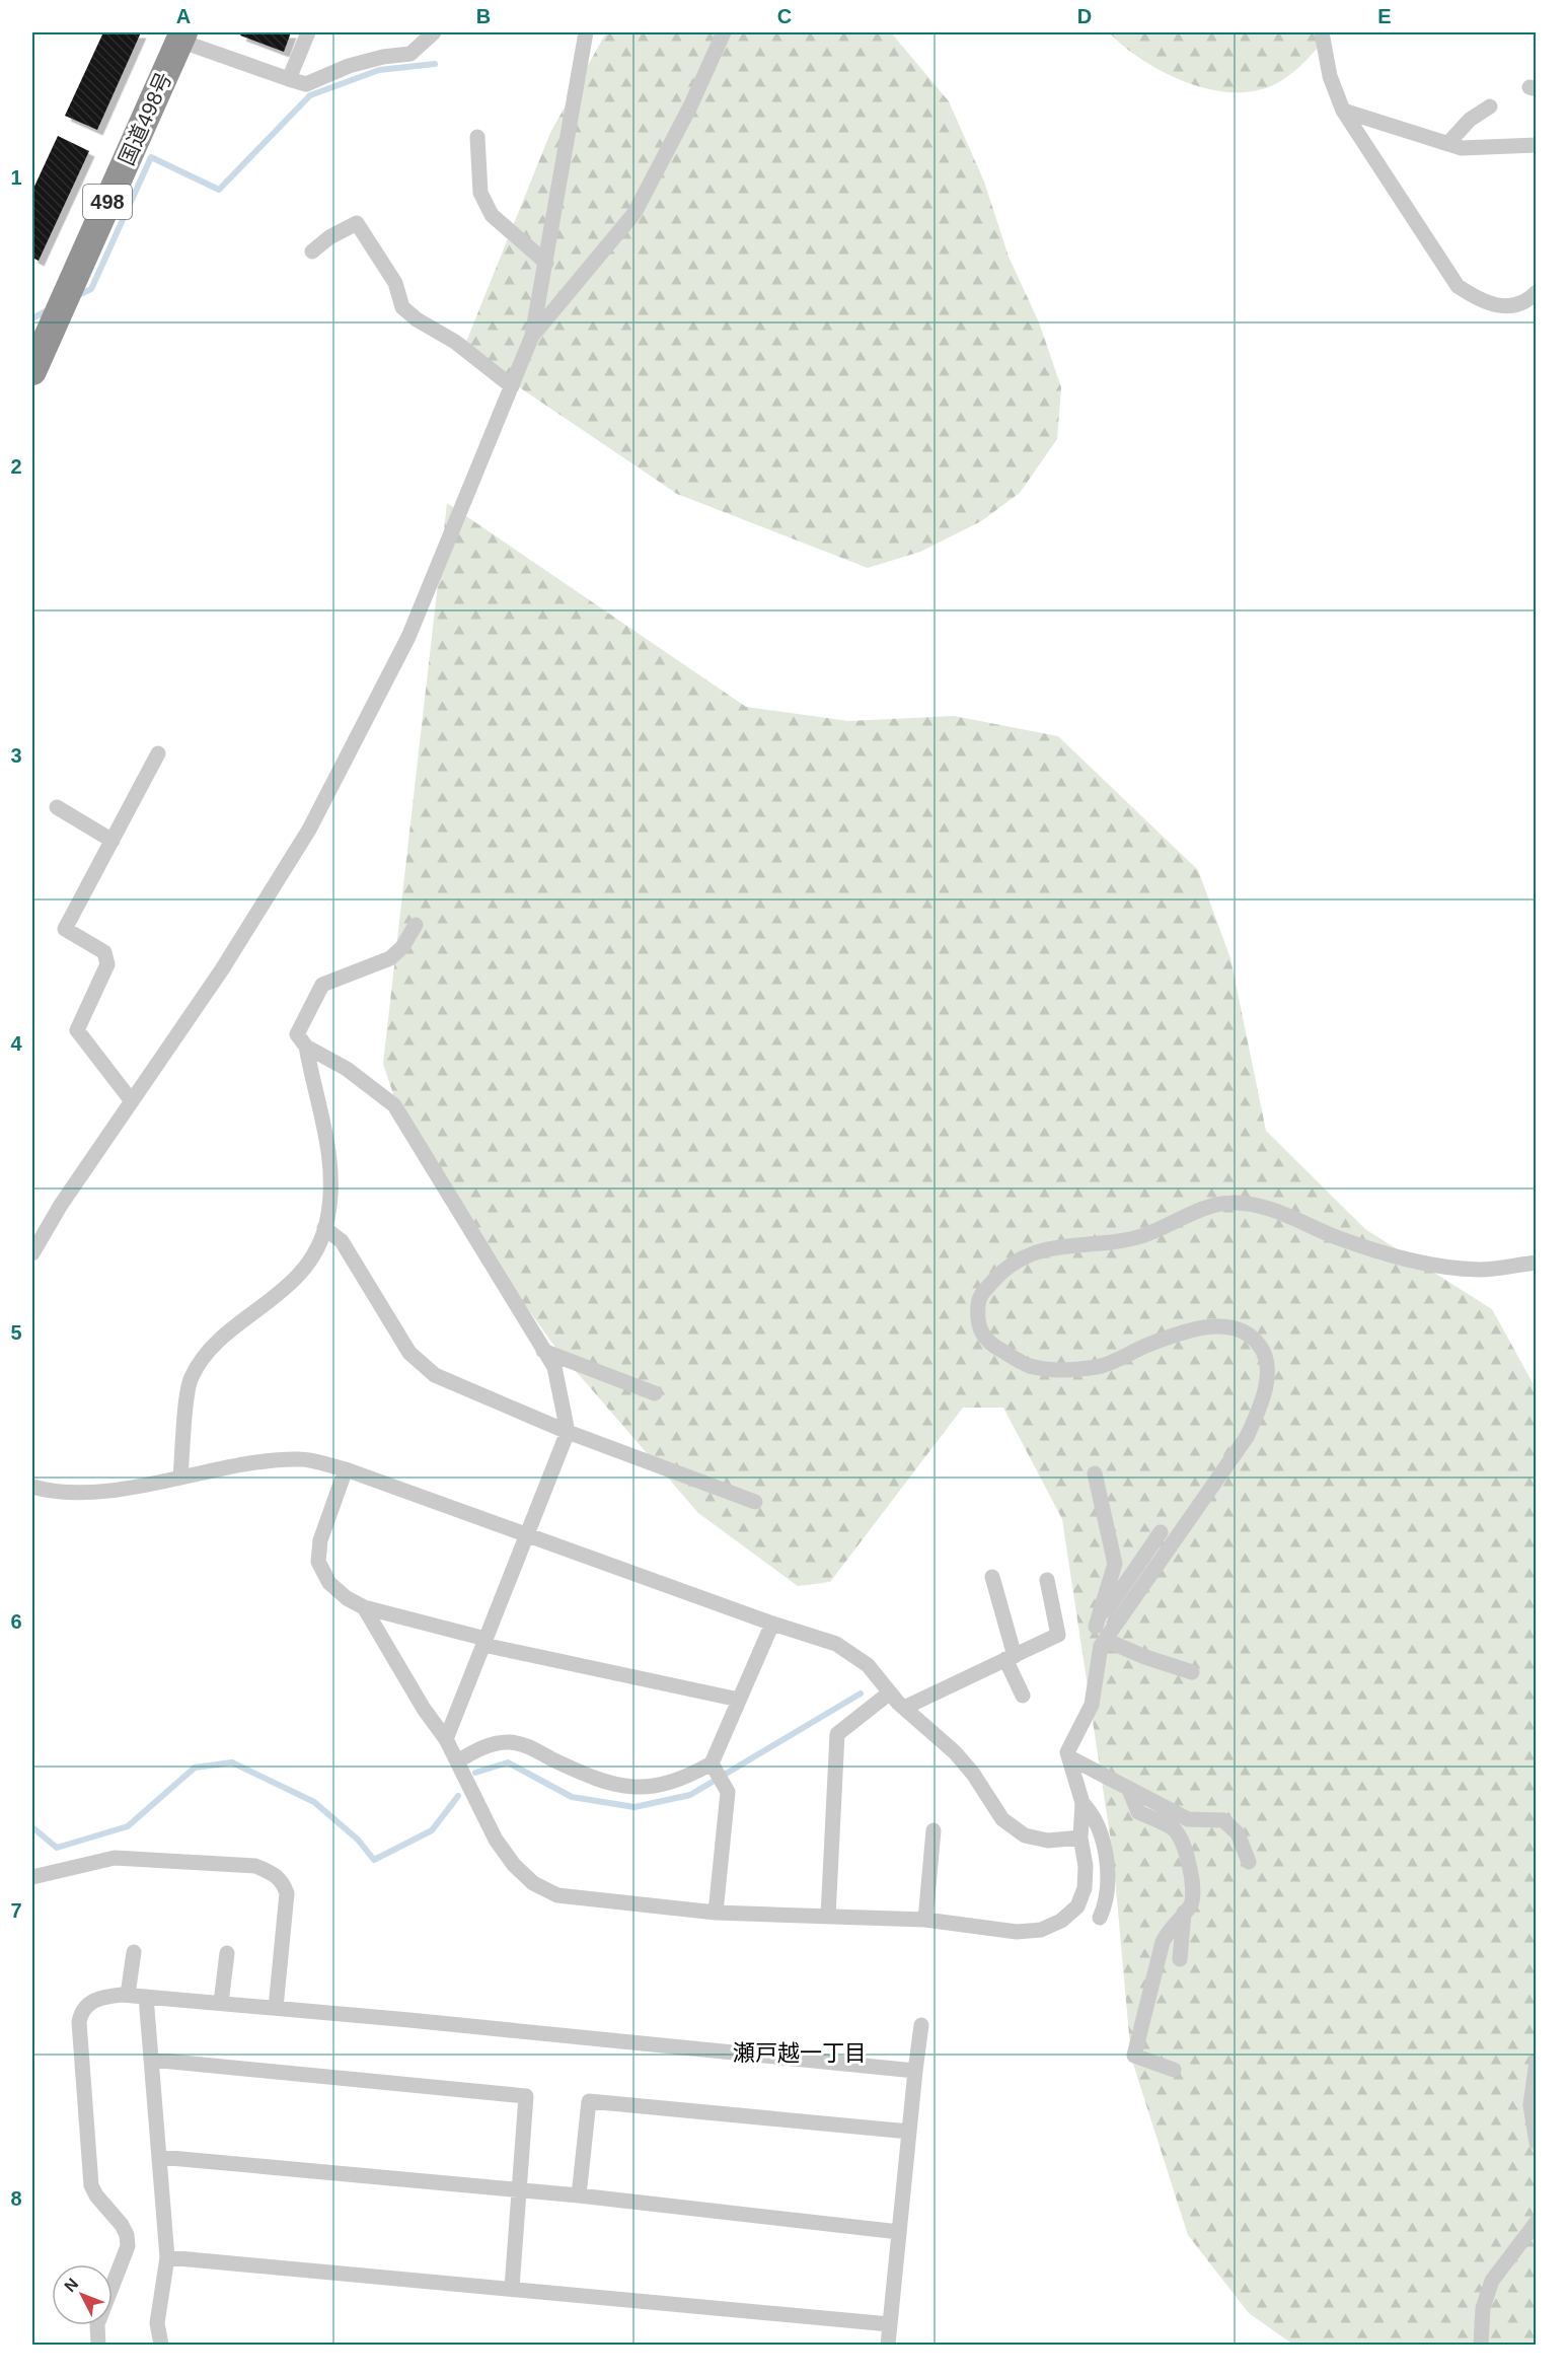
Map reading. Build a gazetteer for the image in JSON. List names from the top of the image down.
{
  "streets": {
    "highway": ["国道498号", "498"]
  },
  "districts": ["瀬戸越一丁目"],
  "north": "top left",
  "grid": {
    "columns": [
      "A",
      "B",
      "C",
      "D",
      "E"
    ],
    "rows": [
      "1",
      "2",
      "3",
      "4",
      "5",
      "6",
      "7",
      "8"
    ]
  }
}
